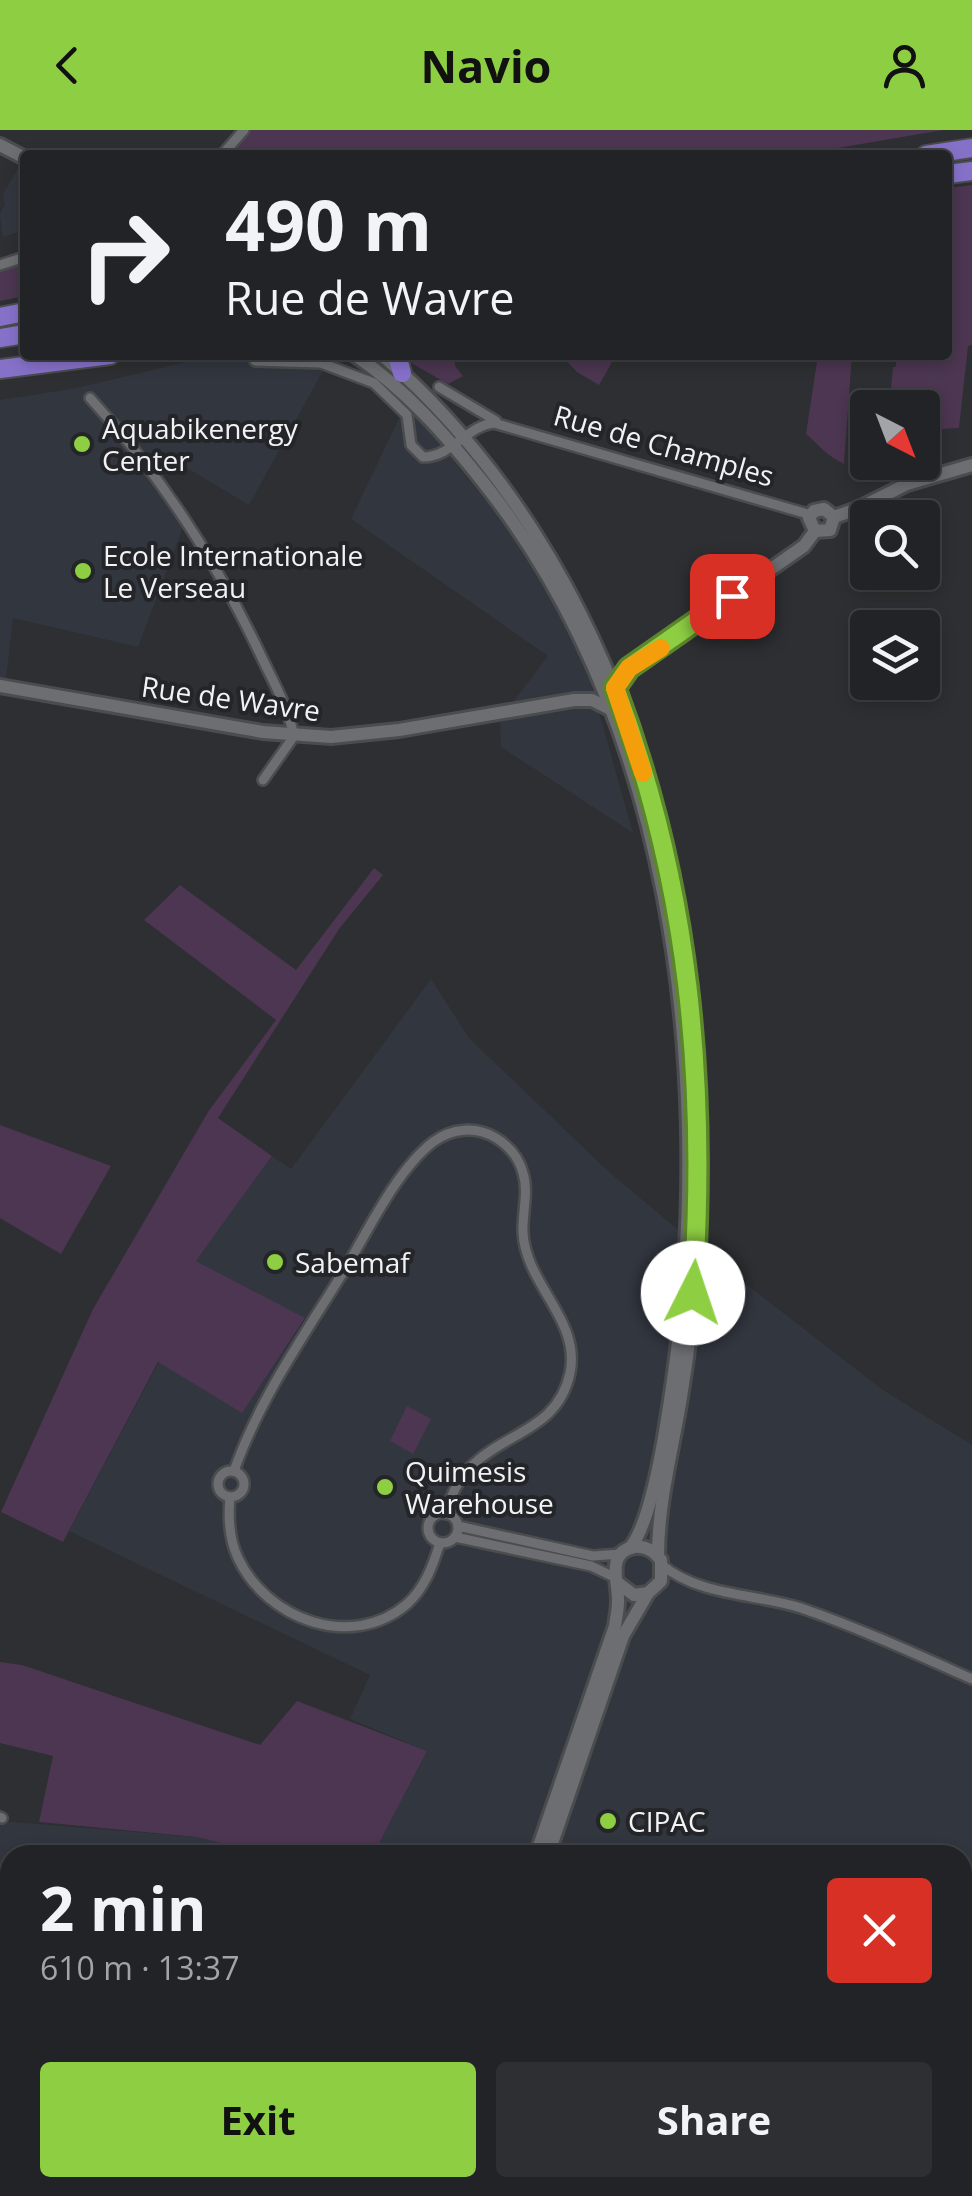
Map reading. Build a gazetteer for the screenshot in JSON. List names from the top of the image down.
{
  "streets": {
    "main road": ["Rue de Champles", "Rue de Wavre"]
  },
  "places": [
    "Aquabikenergy Center",
    "Ecole Internationale Le Verseau",
    "Sabemaf",
    "Quimesis Warehouse",
    "CIPAC"
  ],
  "north": "bottom right",
  "page": {
    "header": "Navio",
    "turn": ["490 m", "Rue de Wavre"],
    "heading": ["2 min", "610 m · 13:37"],
    "buttons": ["Exit", "Share"]
  }
}
